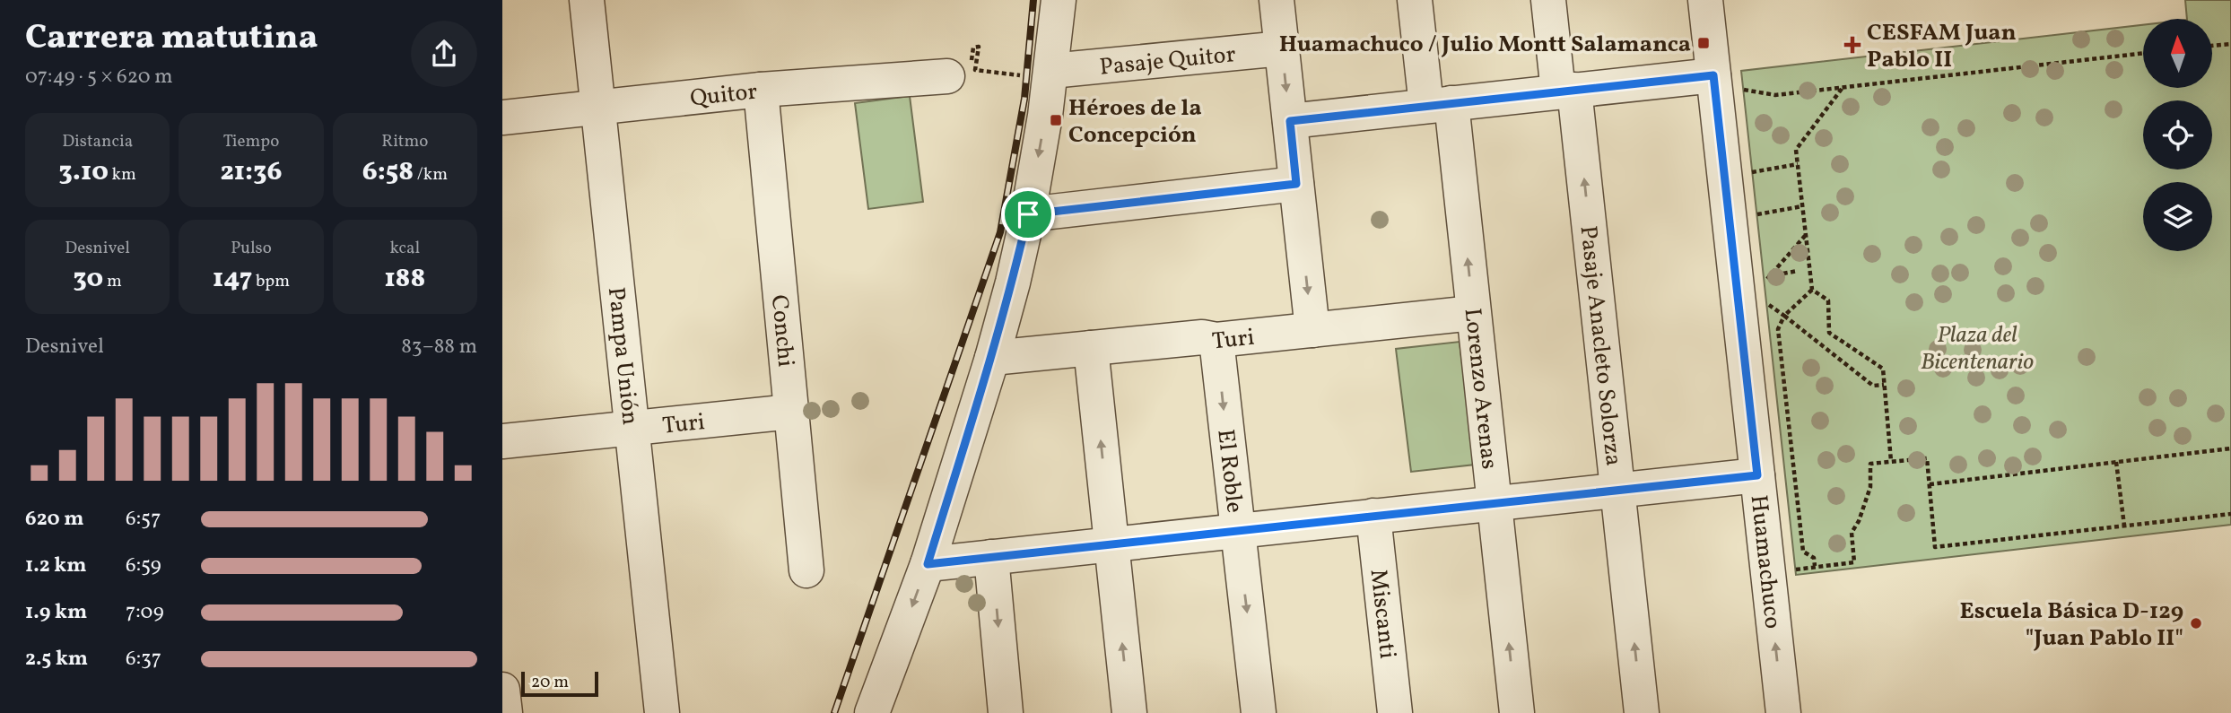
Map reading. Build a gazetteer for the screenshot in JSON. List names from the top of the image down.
{
  "streets": {
    "street": [
      "Pasaje Quitor",
      "Quitor",
      "Conchi",
      "Turi",
      "Pasaje Anacleto Solorza",
      "Pampa Unión",
      "Lorenzo Arenas",
      "El Roble",
      "Huamachuco",
      "Miscanti"
    ]
  },
  "crossings": [
    ["Quitor", "Conchi"],
    ["Quitor", "Pampa Unión"],
    ["Conchi", "Turi"],
    ["Turi", "Pampa Unión"],
    ["Turi", "Lorenzo Arenas"],
    ["Turi", "El Roble"]
  ],
  "parks": ["Plaza del Bicentenario"],
  "places": {
    "transit": ["Huamachuco / Julio Montt Salamanca", "Héroes de la Concepción"],
    "health": ["CESFAM Juan Pablo II"],
    "other": ["Escuela Básica D-129 \"Juan Pablo II\""]
  },
  "scale_bar": "20 m",
  "north": "top",
  "page": {
    "heading": ["Carrera matutina", "07:49 · 5 × 620 m"],
    "stats": [
      ["Distancia", "3.10 km"],
      ["Tiempo", "21:36"],
      ["Ritmo", "6:58 /km"],
      ["Desnivel", "30 m"],
      ["Pulso", "147 bpm"],
      ["kcal", "188"]
    ],
    "chart": ["Desnivel", "83–88 m"],
    "list": [
      {
        "name": "620 m",
        "note": "6:57"
      },
      {
        "name": "1.2 km",
        "note": "6:59"
      },
      {
        "name": "1.9 km",
        "note": "7:09"
      },
      {
        "name": "2.5 km",
        "note": "6:37"
      }
    ],
    "scale": "20 m"
  }
}
